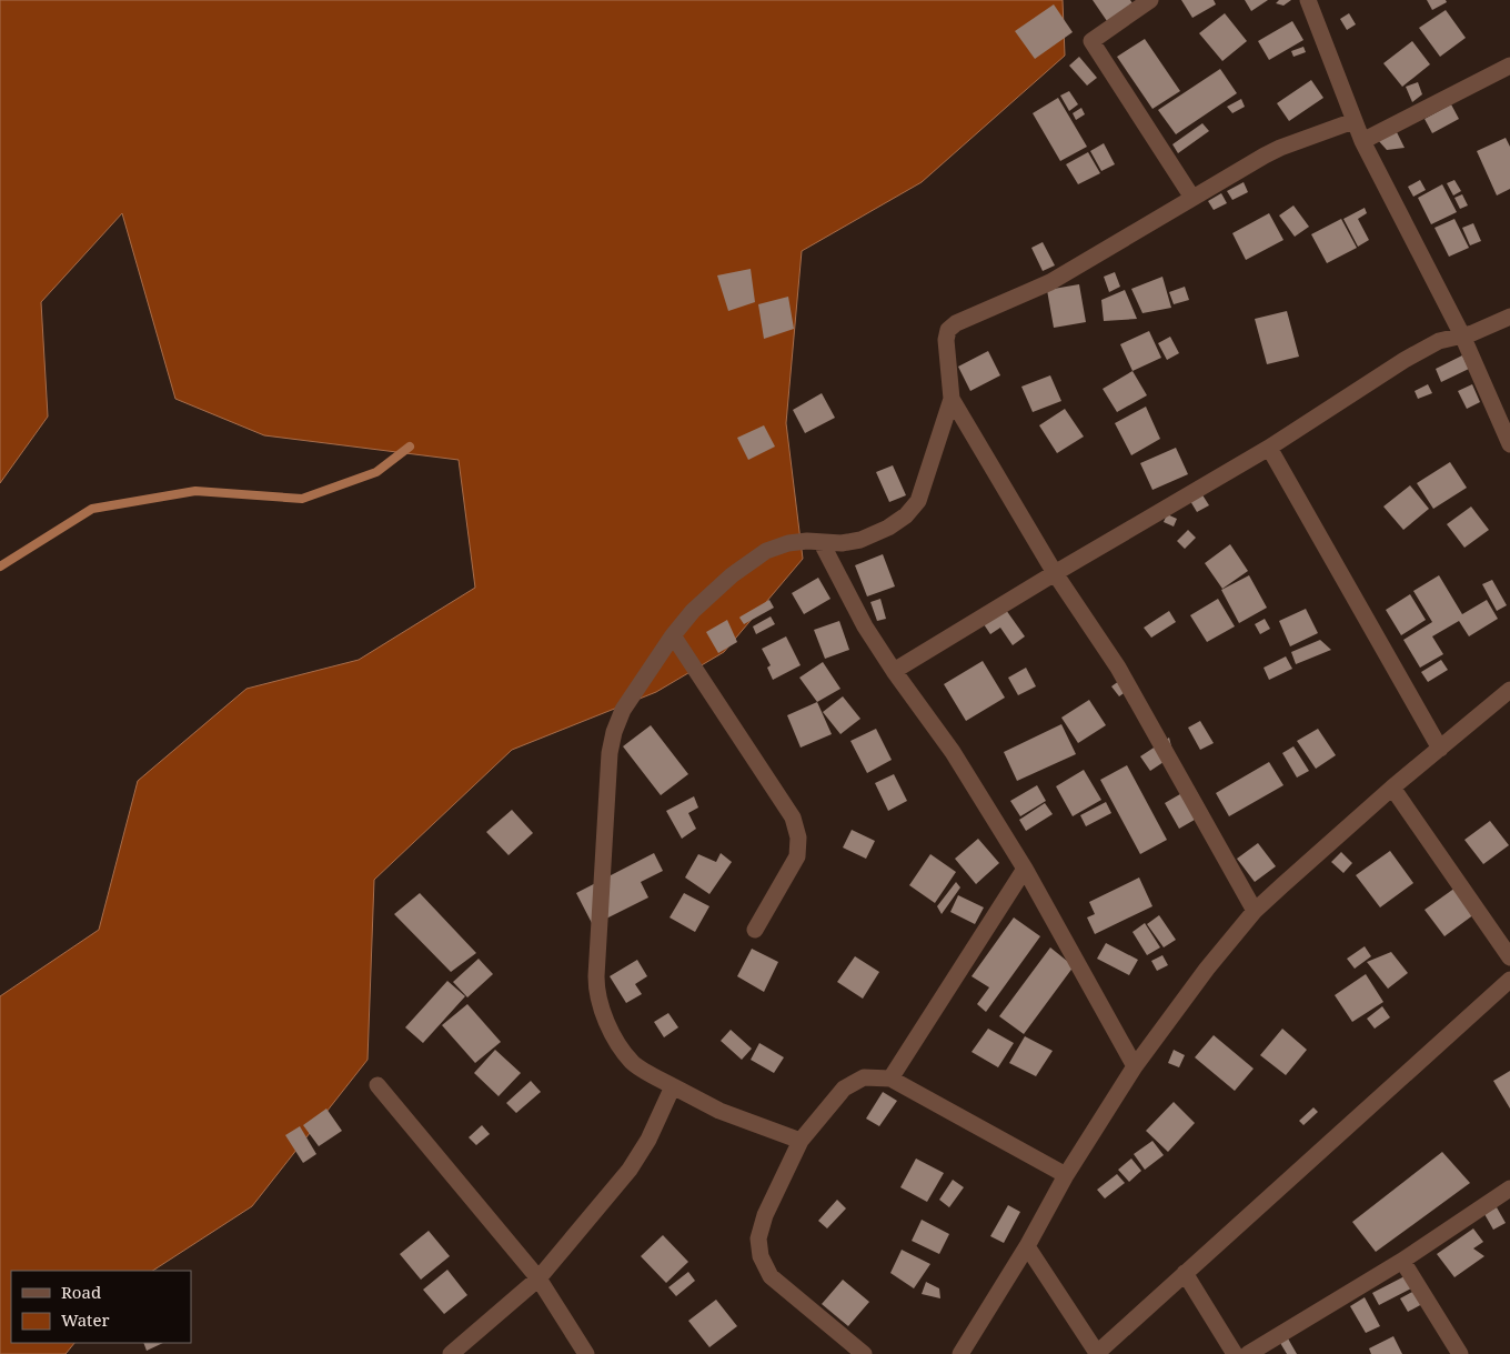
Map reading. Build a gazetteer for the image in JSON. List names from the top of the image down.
{
  "legend": ["Road", "Water"]
}
